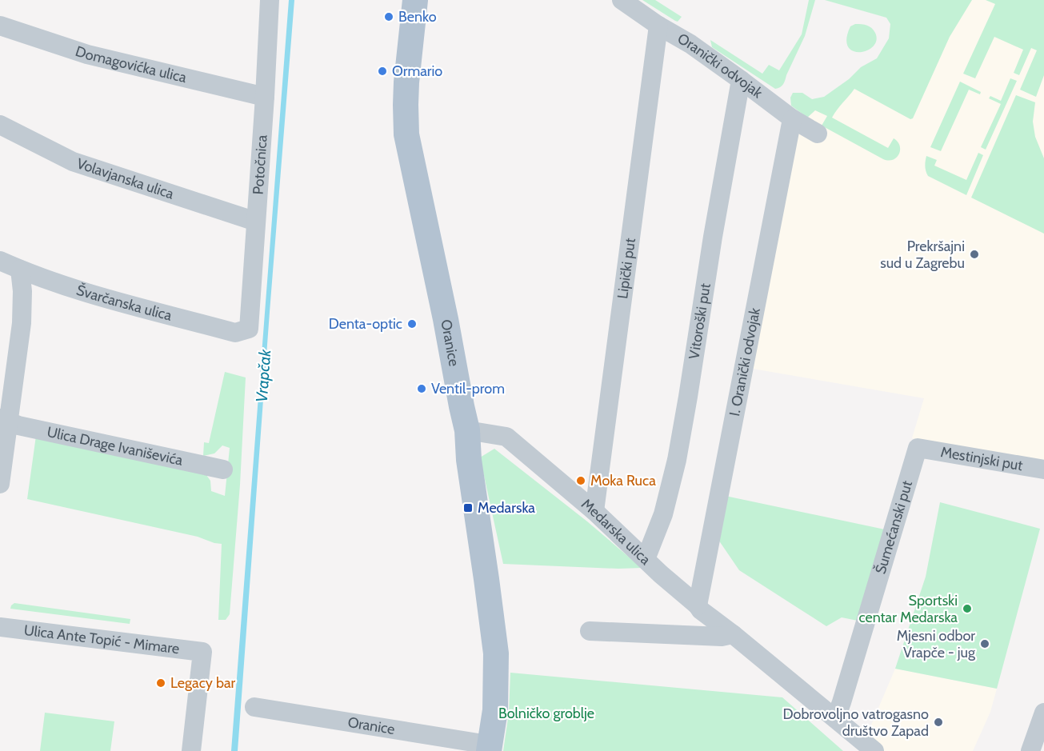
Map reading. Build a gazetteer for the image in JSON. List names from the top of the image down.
{
  "streets": {
    "main road": ["Oranice"],
    "street": [
      "Domagovićka ulica",
      "Oranički odvojak",
      "Potočnica",
      "Volavjanska ulica",
      "Lipički put",
      "Švarčanska ulica",
      "Vitoroški put",
      "I. Oranički odvojak",
      "Ulica Drage Ivaniševića",
      "Mestinjski put",
      "Šumećanski put",
      "Medarska ulica",
      "Ulica Ante Topić - Mimare"
    ]
  },
  "crossings": [
    ["Domagovićka ulica", "Potočnica"],
    ["Oranički odvojak", "Lipički put"],
    ["Oranički odvojak", "Vitoroški put"],
    ["Oranički odvojak", "I. Oranički odvojak"],
    ["Potočnica", "Volavjanska ulica"],
    ["Potočnica", "Švarčanska ulica"],
    ["Lipički put", "Medarska ulica"],
    ["Vitoroški put", "Medarska ulica"],
    ["Oranice", "Medarska ulica"],
    ["I. Oranički odvojak", "Medarska ulica"],
    ["Mestinjski put", "Šumećanski put"],
    ["Šumećanski put", "Medarska ulica"]
  ],
  "water": ["Vrapčak"],
  "parks": ["Bolničko groblje"],
  "places": {
    "other": [
      "Benko",
      "Ormario",
      "Prekršajni sud u Zagrebu",
      "Denta-optic",
      "Ventil-prom",
      "Moka Ruca",
      "Sportski centar Medarska",
      "Mjesni odbor Vrapče - jug",
      "Legacy bar",
      "Dobrovoljno vatrogasno društvo Zapad"
    ],
    "transit": ["Medarska"]
  }
}
